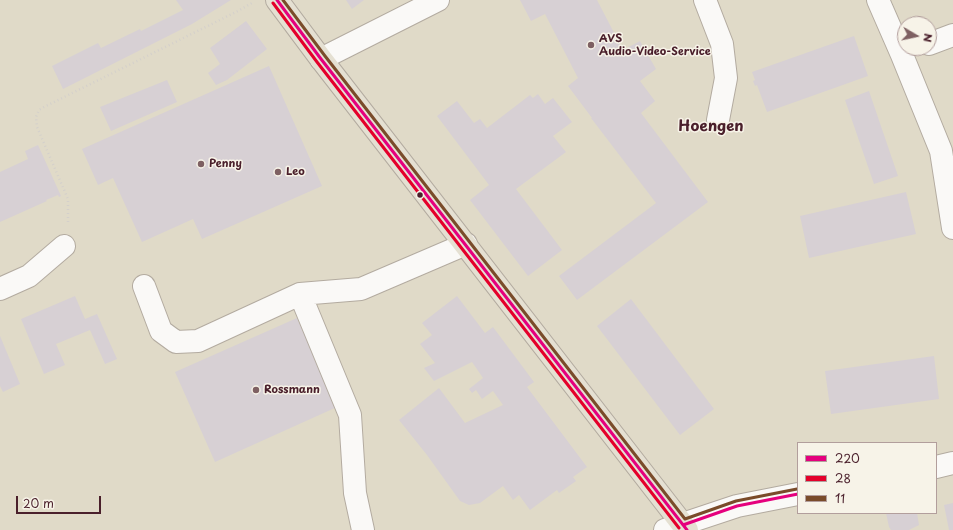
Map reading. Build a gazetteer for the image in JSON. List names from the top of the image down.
{
  "districts": ["Hoengen"],
  "places": [
    "AVS Audio-Video-Service",
    "Penny",
    "Leo",
    "Rossmann"
  ],
  "lines": ["transit line 220", "transit line 11", "transit line 28"],
  "legend": ["220", "28", "11"],
  "scale_bar": "20 m",
  "north": "right"
}
